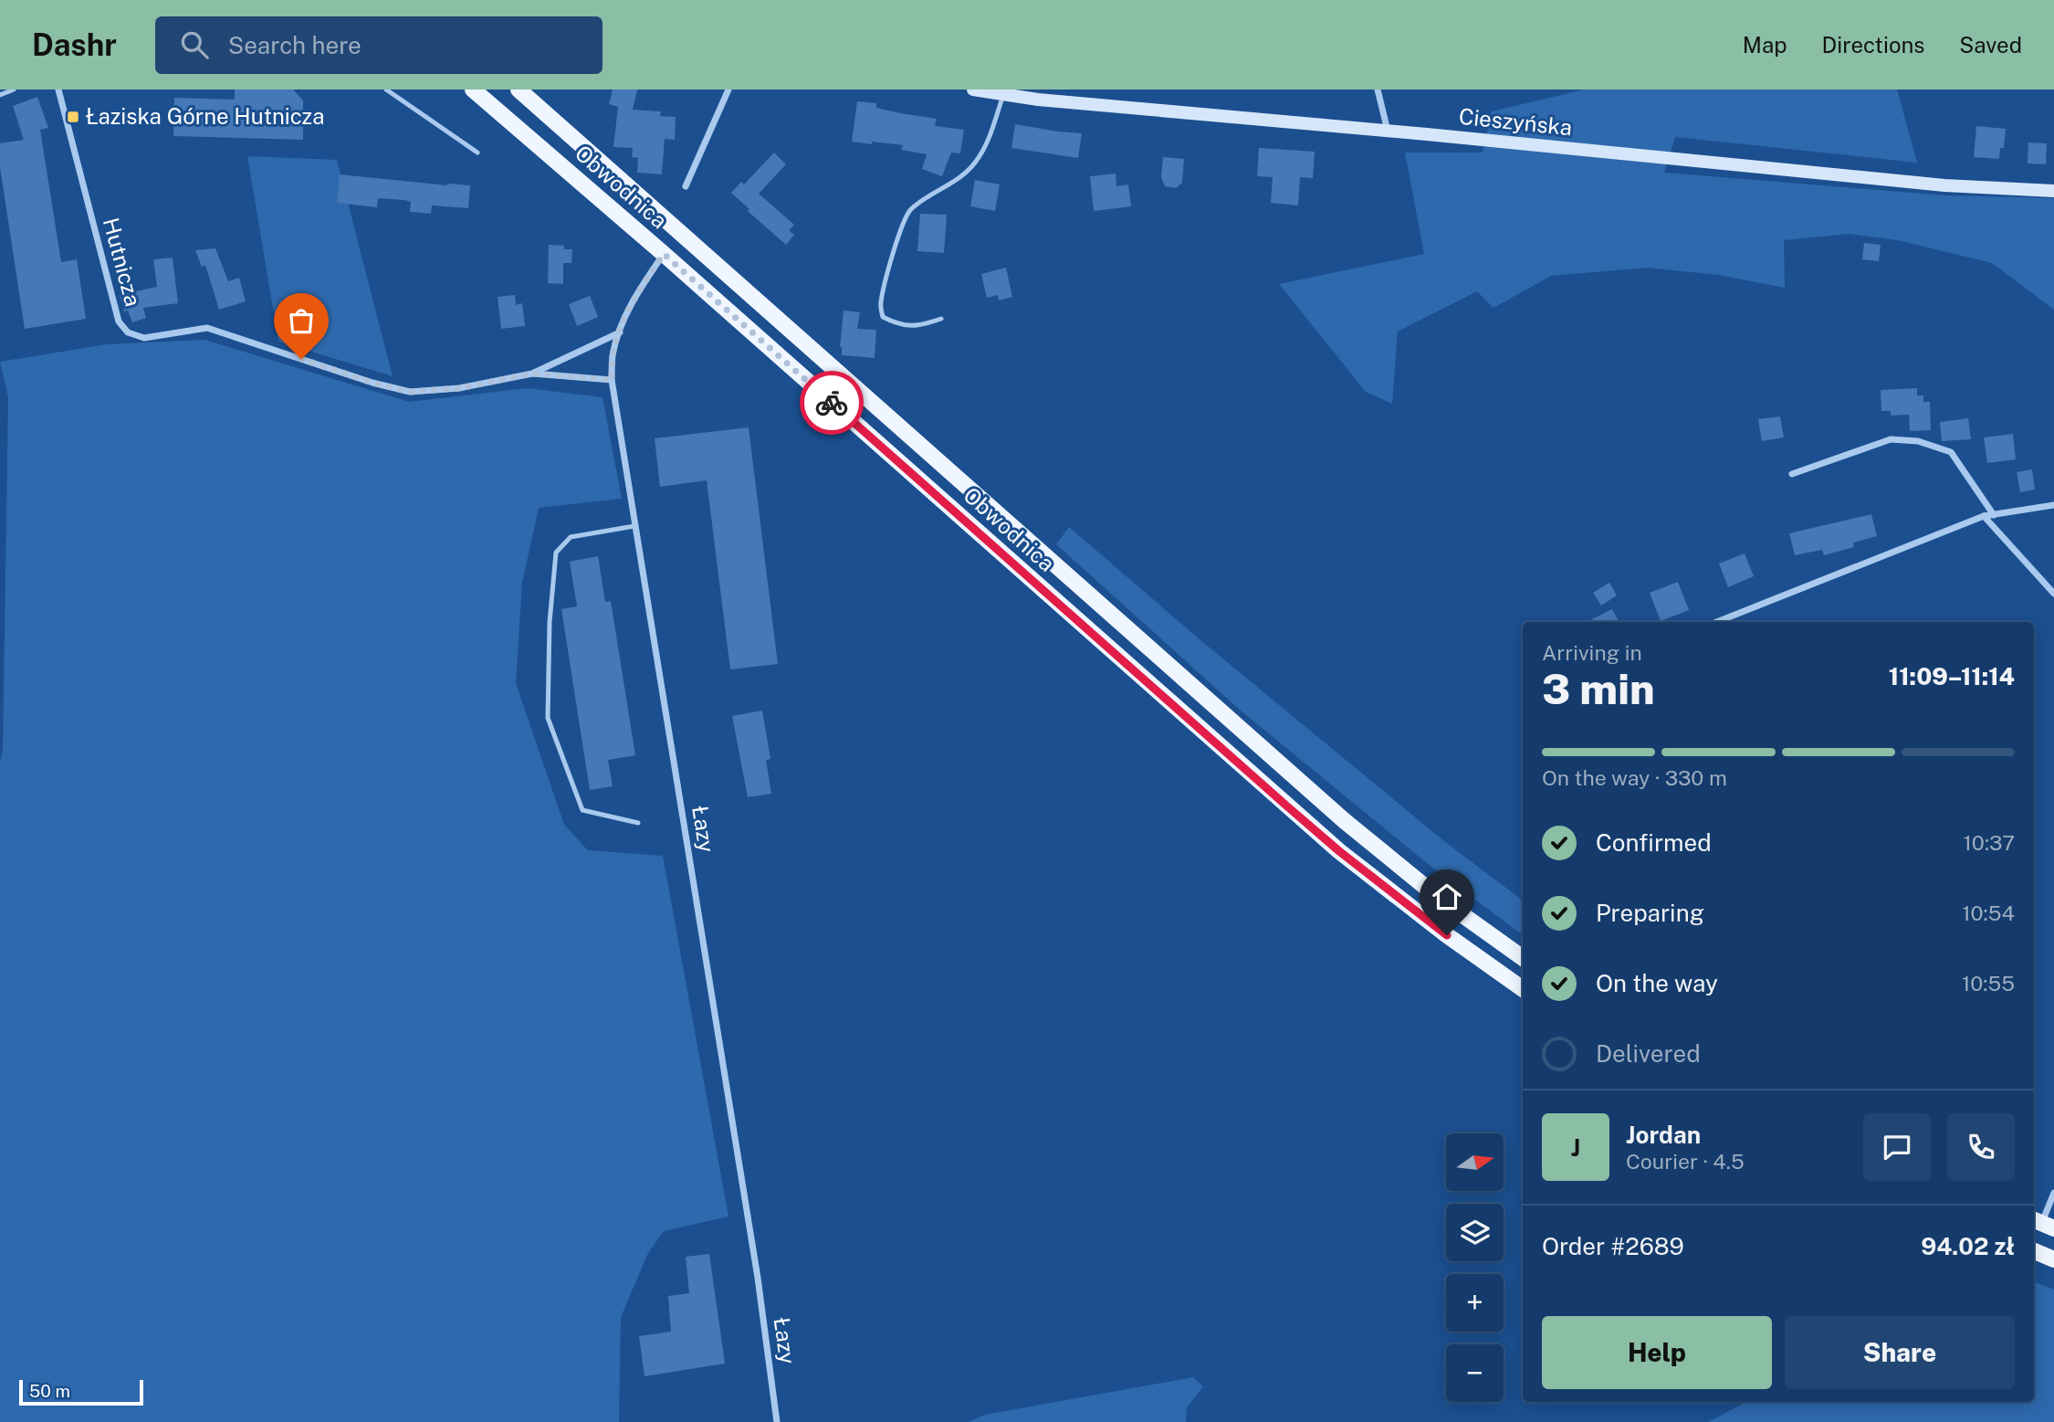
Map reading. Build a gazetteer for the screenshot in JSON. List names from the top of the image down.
{
  "streets": {
    "main road": ["Obwodnica"],
    "street": ["Cieszyńska", "Hutnicza", "Łazy"]
  },
  "crossings": [
    ["Obwodnica", "Łazy"]
  ],
  "places": {
    "transit": ["Łaziska Górne Hutnicza"]
  },
  "scale_bar": "50 m",
  "north": "right",
  "page": {
    "header": "Dashr",
    "search": "Search here",
    "nav": ["Map", "Directions", "Saved"],
    "heading": ["3 min", "Arriving in", "11:09–11:14"],
    "panel": [
      "Jordan",
      "Courier · 4.5",
      "Order #2689",
      "94.02 zł"
    ],
    "bar": "On the way · 330 m",
    "list": [
      ["Confirmed", "10:37"],
      ["Preparing", "10:54"],
      ["On the way", "10:55"],
      "Delivered"
    ],
    "round": "J",
    "map_buttons": ["+", "−"],
    "buttons": ["Help", "Share"],
    "scale": "50 m"
  }
}
